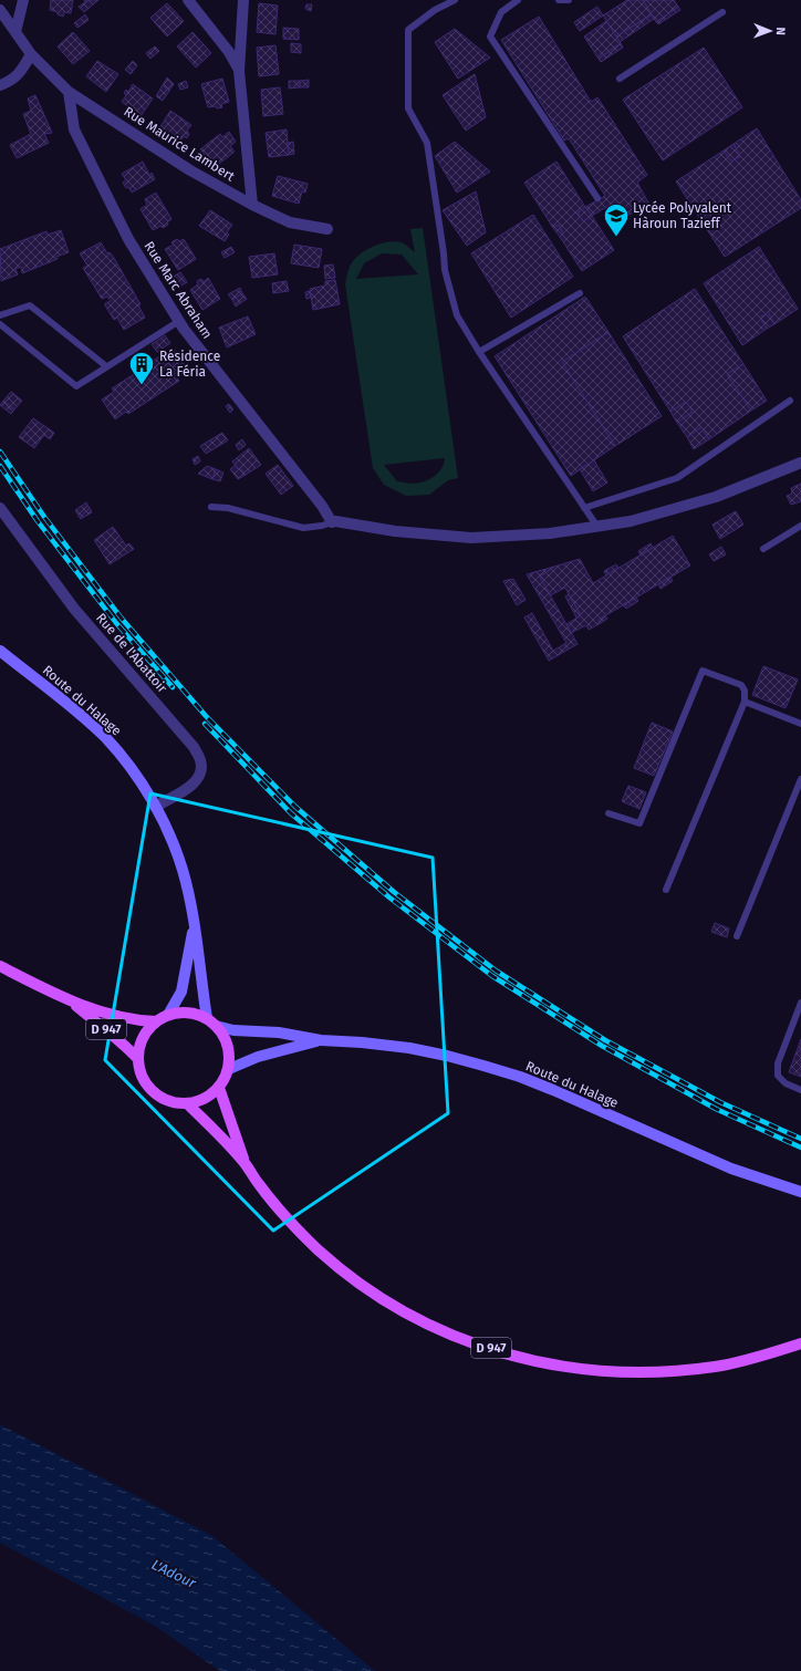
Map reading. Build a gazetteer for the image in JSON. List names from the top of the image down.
{
  "streets": {
    "main road": ["Route du Halage", "D 947"],
    "street": ["Rue Maurice Lambert", "Rue Marc Abraham", "Rue de l'Abattoir"]
  },
  "crossings": [
    ["Rue Maurice Lambert", "Rue Marc Abraham"],
    ["Rue de l'Abattoir", "Route du Halage"],
    ["Route du Halage", "D 947"]
  ],
  "water": ["L'Adour"],
  "places": {
    "school or university": ["Lycée Polyvalent Hàroun Tazieff"],
    "building": ["Résidence La Féria"]
  },
  "north": "right"
}
